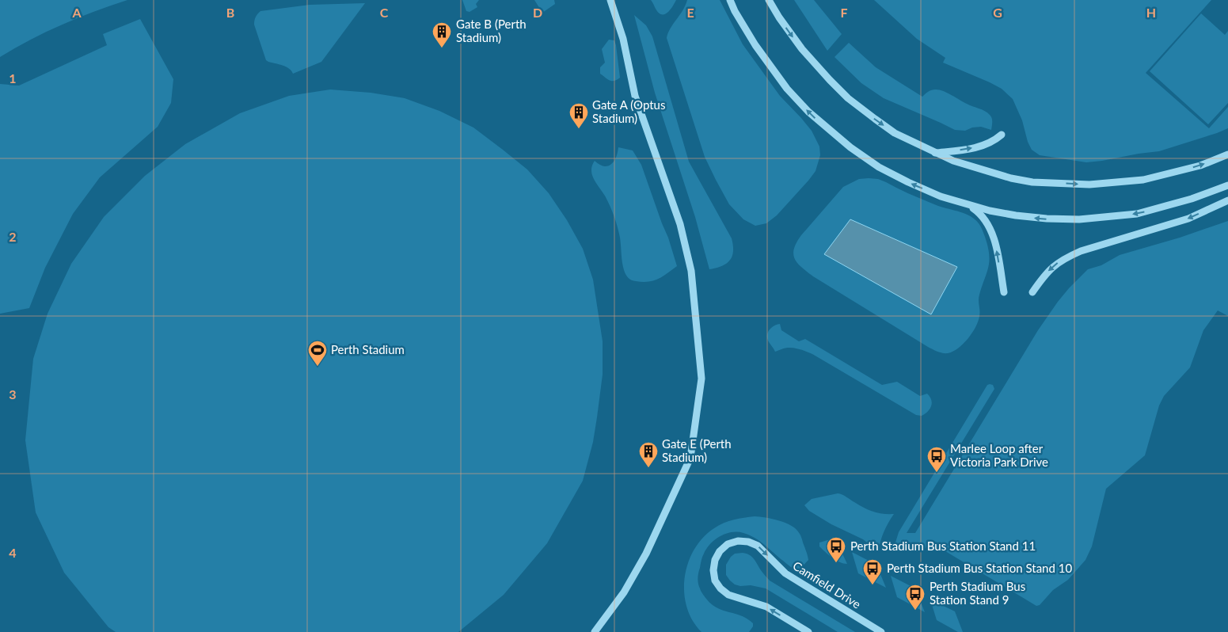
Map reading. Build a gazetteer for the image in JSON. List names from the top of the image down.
{
  "streets": {
    "street": ["Camfield Drive"]
  },
  "places": {
    "building": ["Gate B (Perth Stadium)", "Gate A (Optus Stadium)", "Gate E (Perth Stadium)"],
    "sports": ["Perth Stadium"],
    "bus stop": [
      "Marlee Loop after Victoria Park Drive",
      "Perth Stadium Bus Station Stand 11",
      "Perth Stadium Bus Station Stand 10",
      "Perth Stadium Bus Station Stand 9"
    ]
  },
  "grid": {
    "columns": [
      "A",
      "B",
      "C",
      "D",
      "E",
      "F",
      "G",
      "H"
    ],
    "rows": [
      "1",
      "2",
      "3",
      "4"
    ]
  }
}
